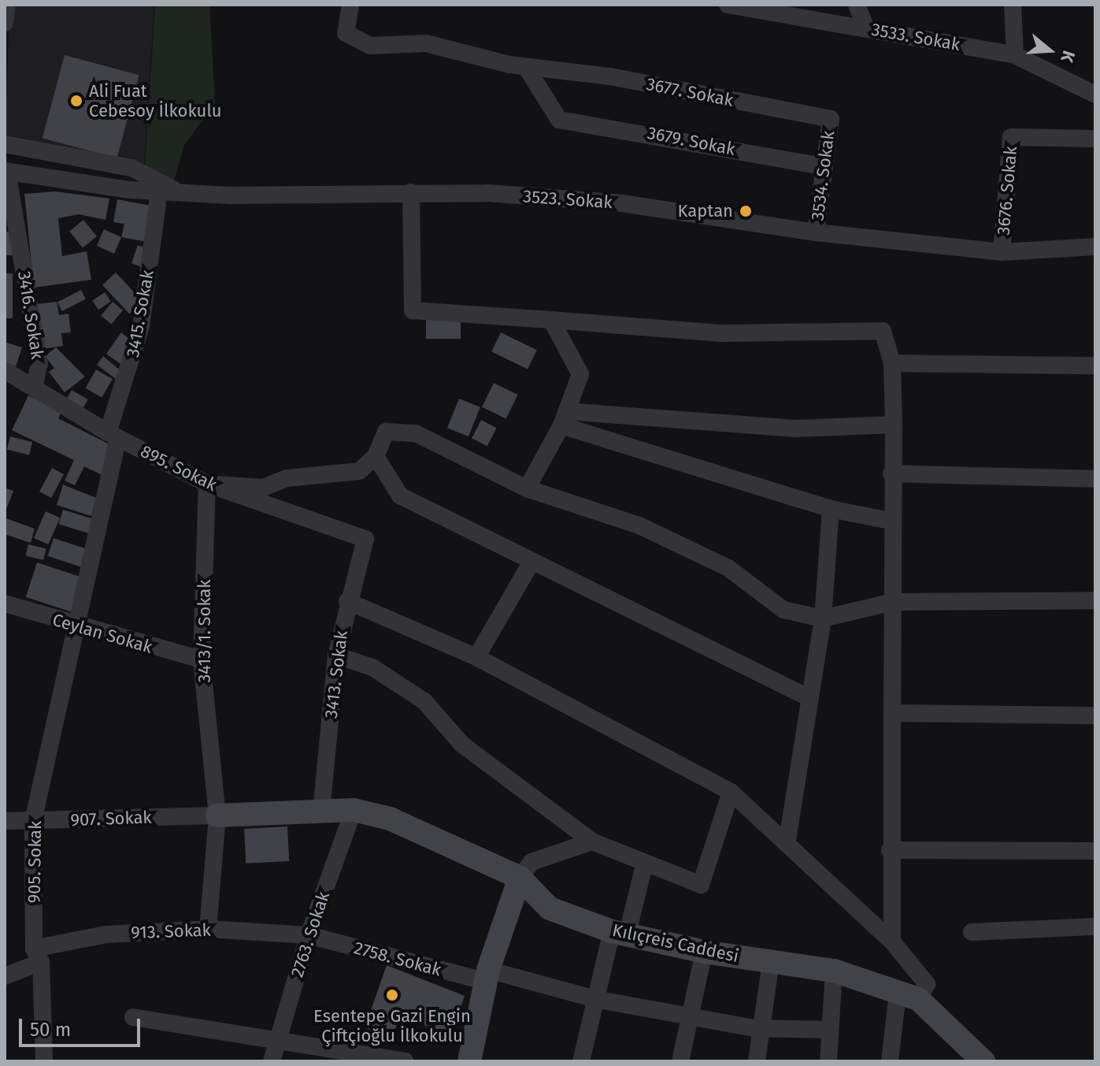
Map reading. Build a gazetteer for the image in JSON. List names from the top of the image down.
{
  "streets": {
    "street": [
      "3533. Sokak",
      "3677. Sokak",
      "3679. Sokak",
      "3534. Sokak",
      "3676. Sokak",
      "3523. Sokak",
      "3415. Sokak",
      "3416. Sokak",
      "895. Sokak",
      "3413/1. Sokak",
      "Ceylan Sokak",
      "3413. Sokak",
      "907. Sokak",
      "905. Sokak",
      "913. Sokak",
      "2763. Sokak",
      "Kılıçreis Caddesi",
      "2758. Sokak"
    ]
  },
  "crossings": [
    ["3677. Sokak", "3679. Sokak"],
    ["3677. Sokak", "3534. Sokak"],
    ["3679. Sokak", "3534. Sokak"],
    ["3534. Sokak", "3523. Sokak"],
    ["3676. Sokak", "3523. Sokak"],
    ["3523. Sokak", "3415. Sokak"],
    ["3523. Sokak", "3416. Sokak"],
    ["3415. Sokak", "895. Sokak"],
    ["3415. Sokak", "Ceylan Sokak"],
    ["3415. Sokak", "905. Sokak"],
    ["3416. Sokak", "895. Sokak"],
    ["895. Sokak", "3413/1. Sokak"],
    ["895. Sokak", "3413. Sokak"],
    ["3413/1. Sokak", "Ceylan Sokak"],
    ["3413/1. Sokak", "907. Sokak"],
    ["3413/1. Sokak", "913. Sokak"],
    ["3413/1. Sokak", "Kılıçreis Caddesi"],
    ["Ceylan Sokak", "905. Sokak"],
    ["3413. Sokak", "Kılıçreis Caddesi"],
    ["907. Sokak", "905. Sokak"],
    ["907. Sokak", "Kılıçreis Caddesi"],
    ["905. Sokak", "913. Sokak"],
    ["913. Sokak", "2763. Sokak"],
    ["913. Sokak", "2758. Sokak"],
    ["2763. Sokak", "Kılıçreis Caddesi"],
    ["2763. Sokak", "2758. Sokak"]
  ],
  "places": ["Ali Fuat Cebesoy İlkokulu", "Kaptan", "Esentepe Gazi Engin Çiftçioğlu İlkokulu"],
  "scale_bar": "50 m",
  "north": "right"
}
